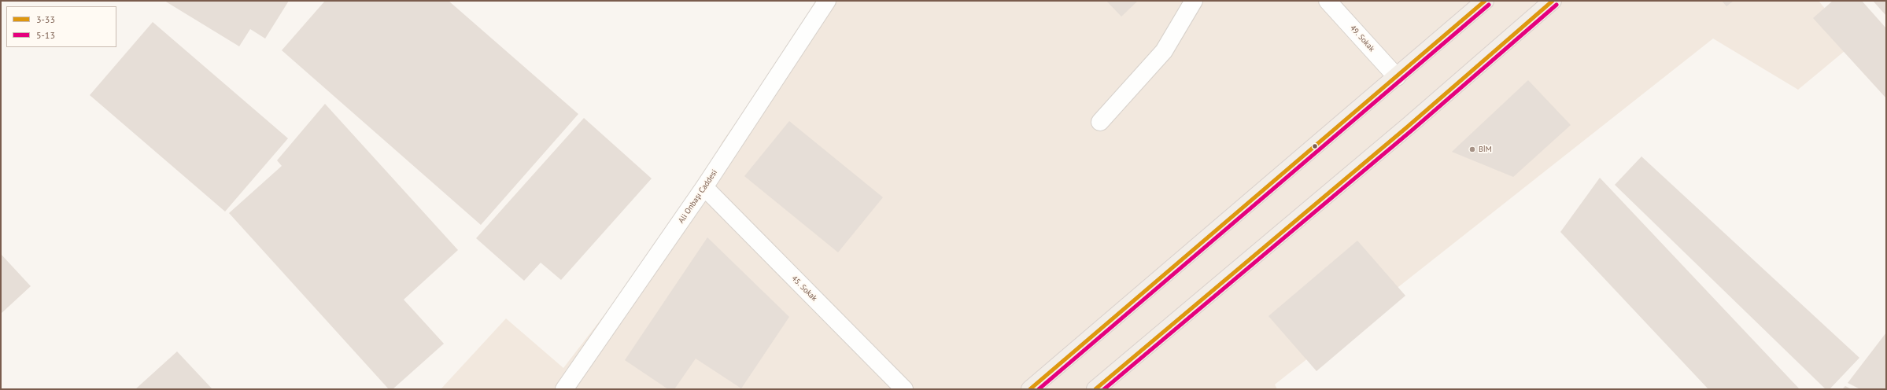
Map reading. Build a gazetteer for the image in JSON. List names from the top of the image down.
{
  "streets": {
    "street": ["49. Sokak", "Ali Onbaşı Caddesi", "45. Sokak"]
  },
  "crossings": [
    ["Ali Onbaşı Caddesi", "45. Sokak"]
  ],
  "places": ["BİM"],
  "lines": ["transit line 3-33", "transit line 5-13"],
  "legend": ["3-33", "5-13"]
}
